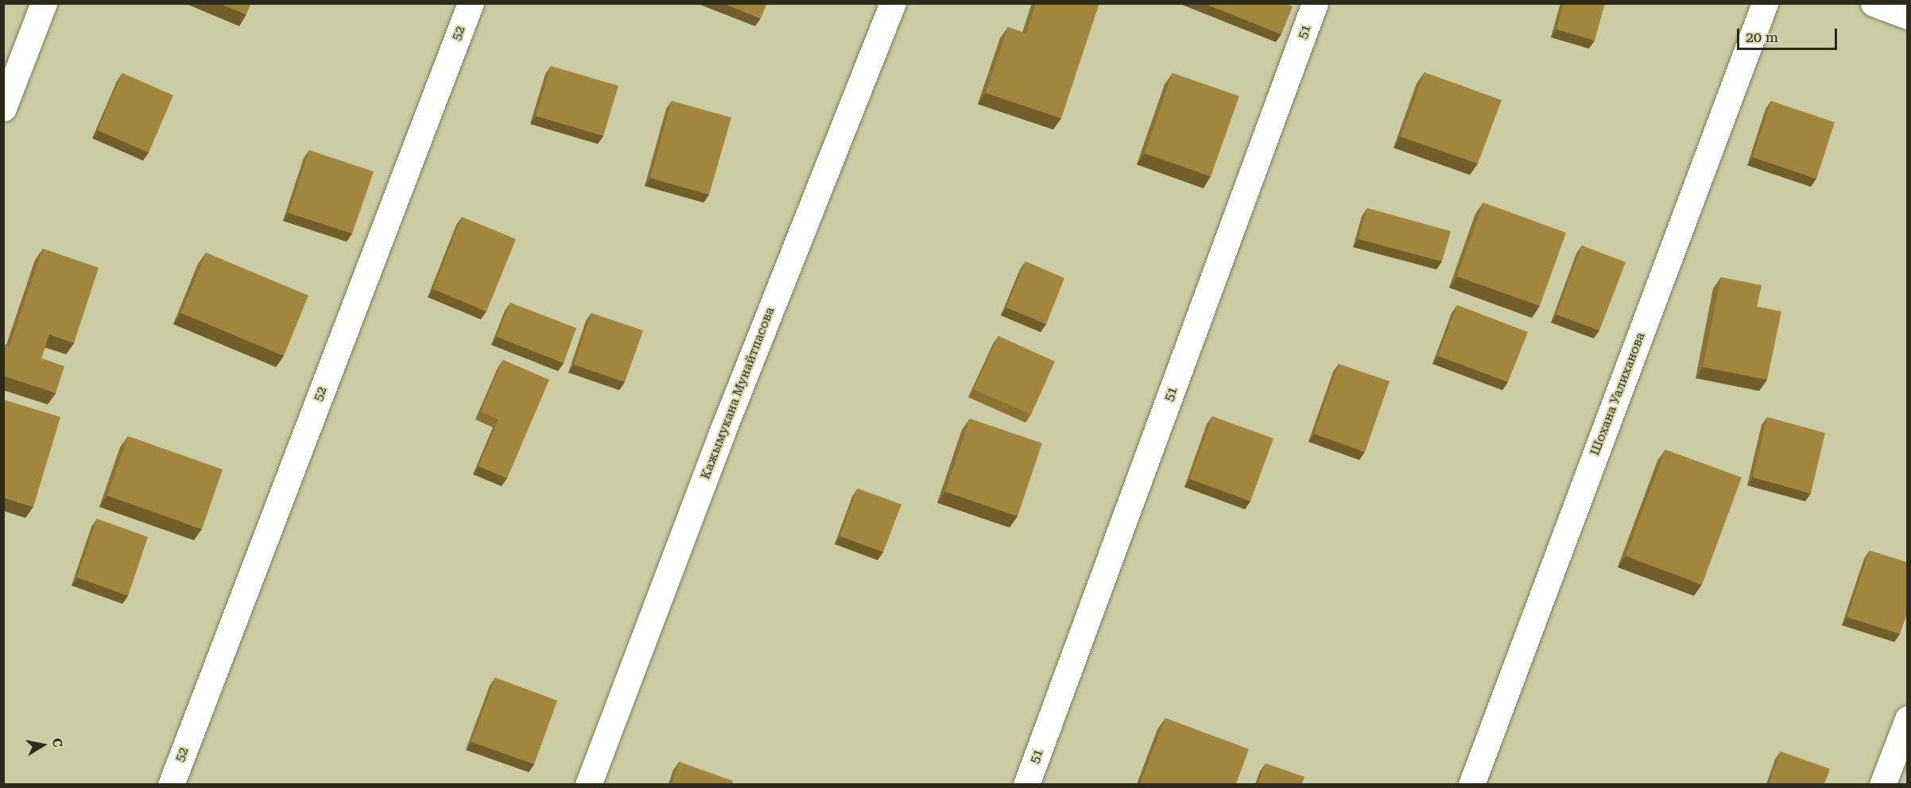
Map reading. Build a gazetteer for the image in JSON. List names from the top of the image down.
{
  "streets": {
    "street": [
      "51",
      "52",
      "Кажымукана Мунайтпасова",
      "Шохана Уалиханова"
    ]
  },
  "scale_bar": "20 m",
  "north": "right"
}
